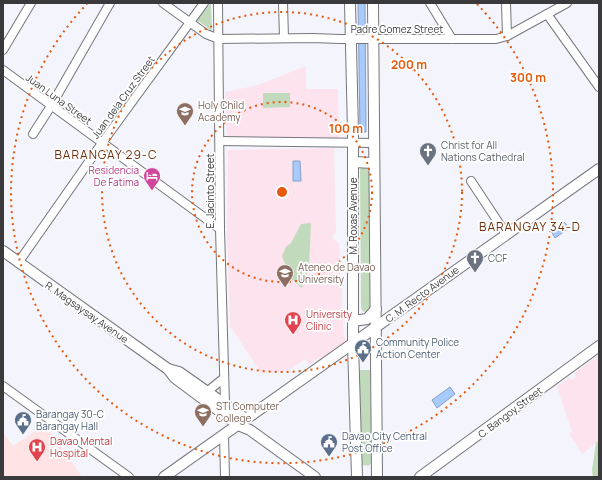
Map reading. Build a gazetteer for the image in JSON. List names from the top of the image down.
{
  "streets": {
    "main road": [
      "M. Roxas Avenue",
      "C. M. Recto Avenue",
      "R. Magsaysay Avenue",
      "C. Bangoy Street"
    ],
    "street": [
      "Padre Gomez Street",
      "Juan dela Cruz Street",
      "Juan Luna Street",
      "E. Jacinto Street"
    ]
  },
  "crossings": [
    ["Padre Gomez Street", "E. Jacinto Street"],
    ["Padre Gomez Street", "M. Roxas Avenue"],
    ["Juan dela Cruz Street", "Juan Luna Street"],
    ["Juan dela Cruz Street", "R. Magsaysay Avenue"],
    ["Juan Luna Street", "E. Jacinto Street"],
    ["E. Jacinto Street", "R. Magsaysay Avenue"],
    ["M. Roxas Avenue", "C. M. Recto Avenue"],
    ["C. M. Recto Avenue", "R. Magsaysay Avenue"]
  ],
  "districts": ["BARANGAY 29-C", "BARANGAY 34-D"],
  "places": {
    "school or university": ["Holy Child Academy", "Ateneo de Davao University", "STI Computer College"],
    "church": ["Christ for All Nations Cathedral", "CCF"],
    "hotel": ["Residencia De Fatima"],
    "hospital": ["University Clinic", "Davao Mental Hospital"],
    "public building": ["Community Police Action Center", "Barangay 30-C Barangay Hall", "Davao City Central Post Office"]
  },
  "rings": ["200 m", "300 m", "100 m"]
}
